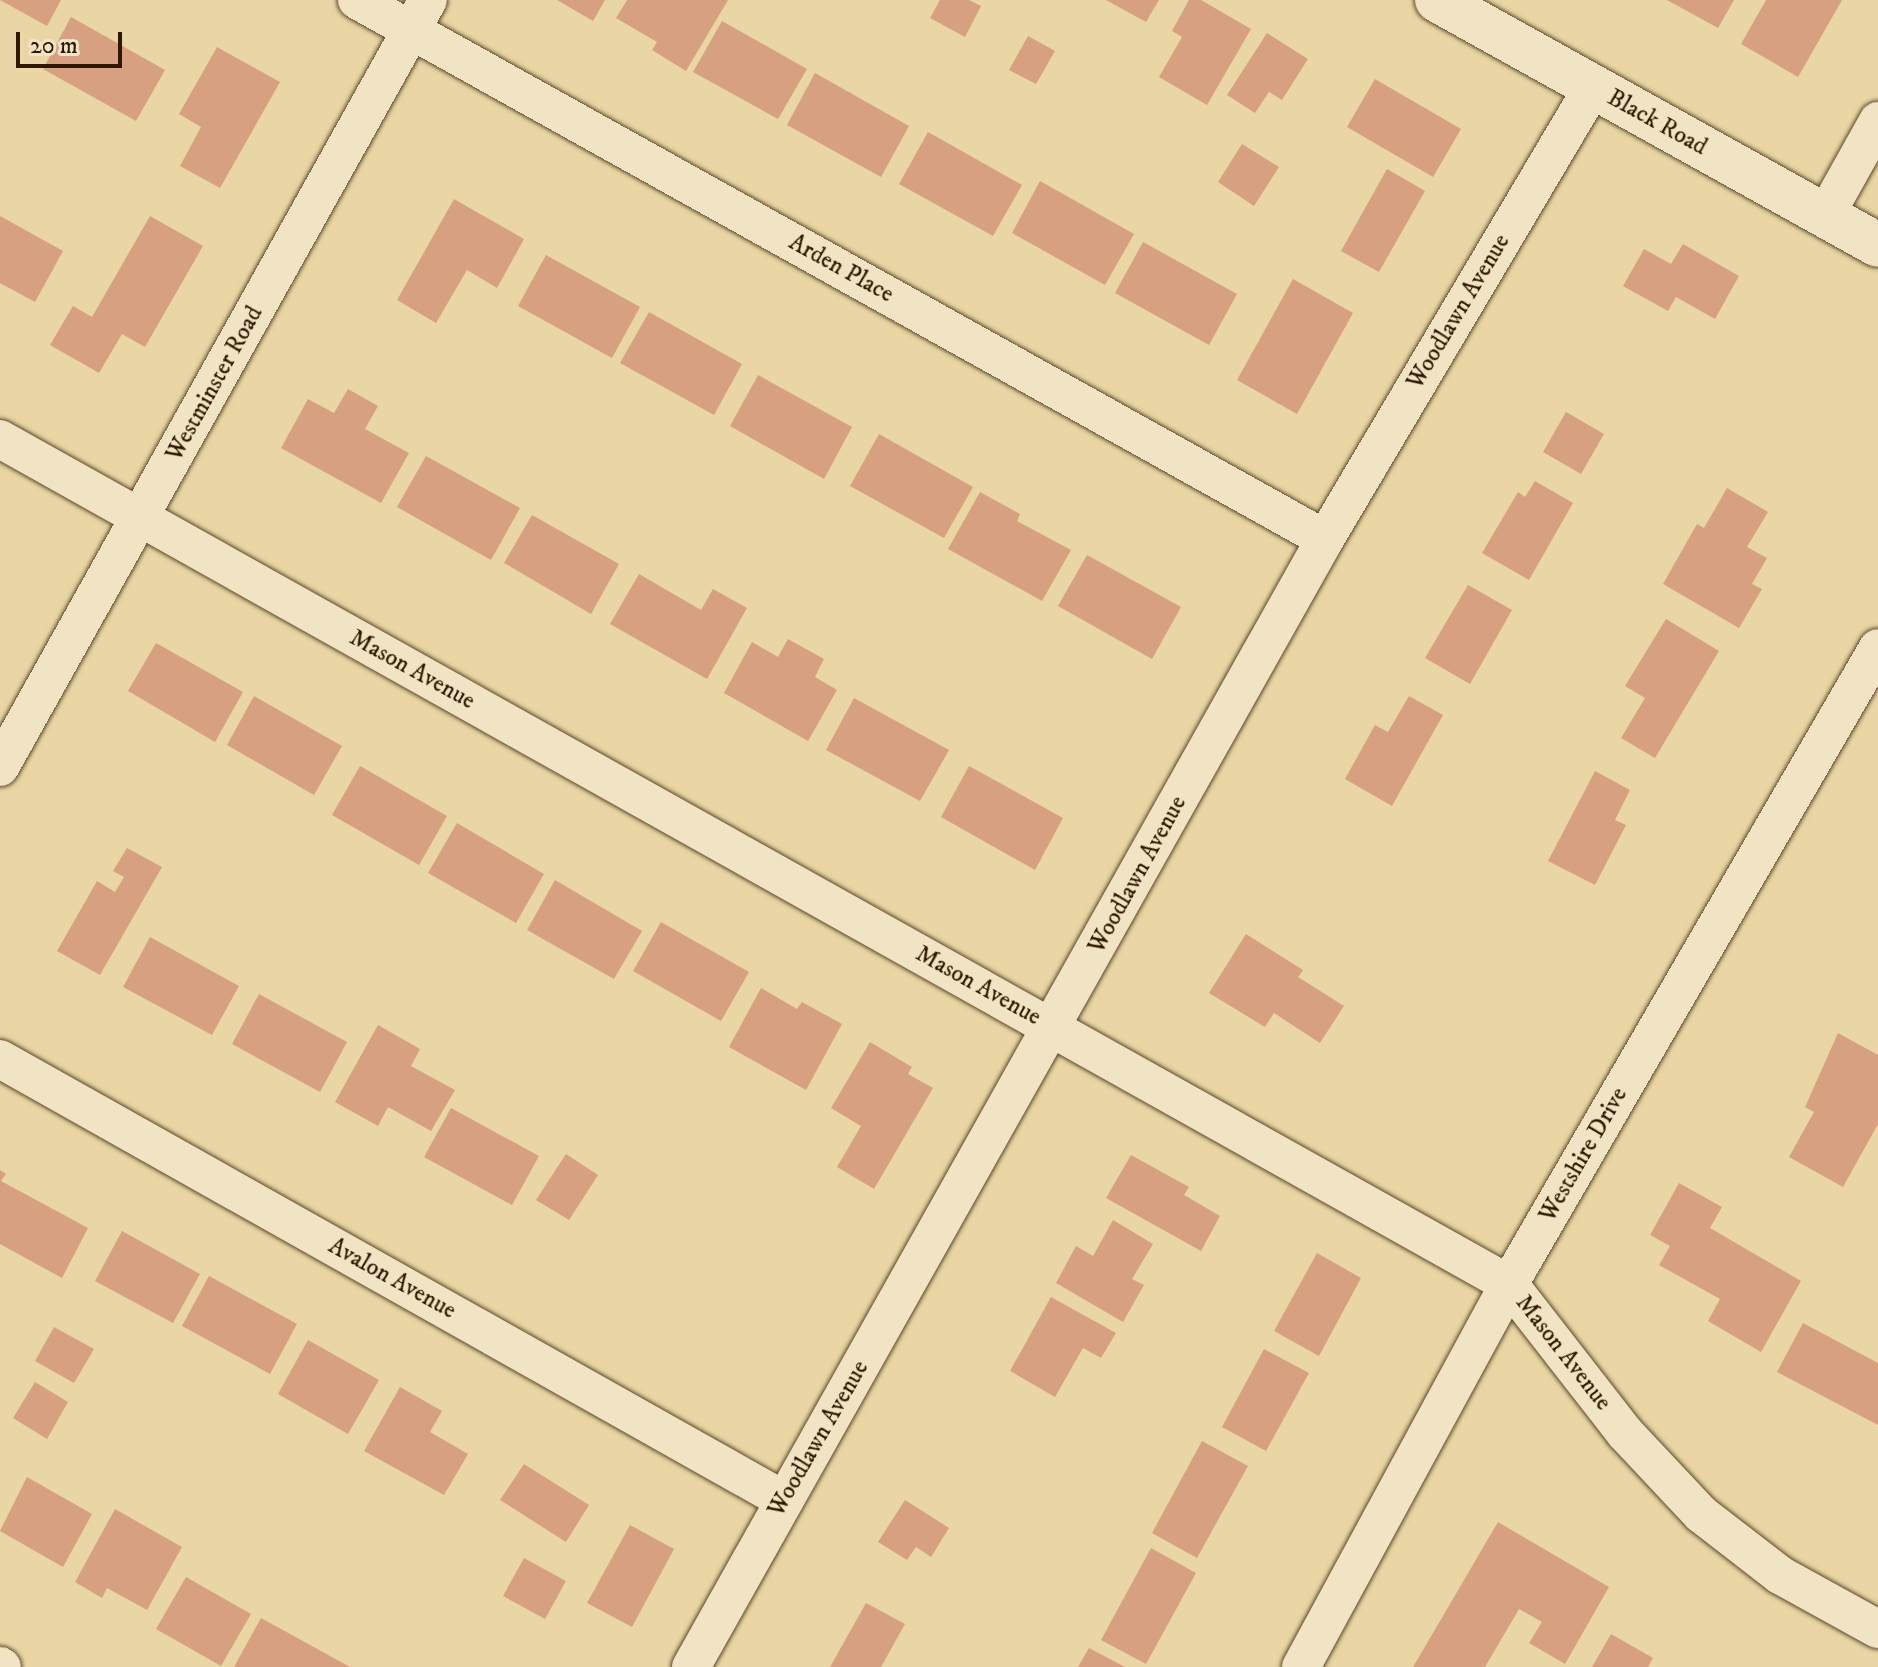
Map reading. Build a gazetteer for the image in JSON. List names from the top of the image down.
{
  "streets": {
    "main road": ["Black Road"],
    "street": [
      "Arden Place",
      "Woodlawn Avenue",
      "Westminster Road",
      "Mason Avenue",
      "Westshire Drive",
      "Avalon Avenue"
    ]
  },
  "crossings": [
    ["Black Road", "Woodlawn Avenue"],
    ["Arden Place", "Woodlawn Avenue"],
    ["Arden Place", "Westminster Road"],
    ["Woodlawn Avenue", "Mason Avenue"],
    ["Woodlawn Avenue", "Avalon Avenue"],
    ["Westminster Road", "Mason Avenue"],
    ["Mason Avenue", "Westshire Drive"]
  ],
  "scale_bar": "20 m"
}
